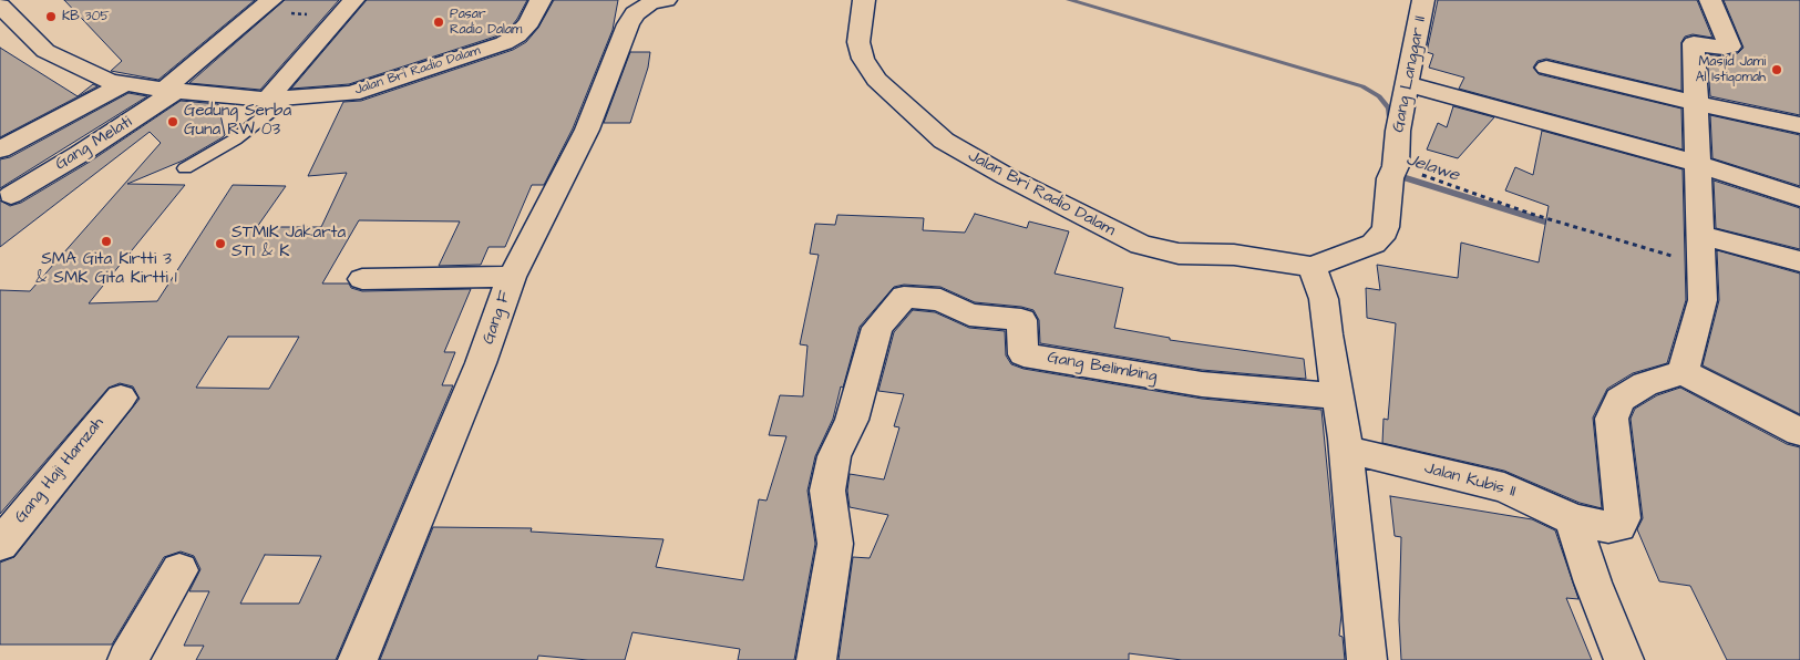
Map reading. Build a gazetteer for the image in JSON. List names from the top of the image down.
{
  "streets": {
    "street": [
      "Jalan Bri Radio Dalam",
      "Gang Langgar II",
      "Gang Melati",
      "Gang F",
      "Gang Belimbing",
      "Gang Haji Hamzah",
      "Jalan Kubis II"
    ]
  },
  "crossings": [
    ["Jalan Bri Radio Dalam", "Gang Langgar II"],
    ["Jalan Bri Radio Dalam", "Gang Melati"]
  ],
  "water": ["Jelawe"],
  "places": [
    "KB 305",
    "Pasar Radio Dalam",
    "Masjid Jami Al Istiqomah",
    "Gedung Serba Guna RW 03",
    "SMA Gita Kirtti 3 & SMK Gita Kirtti 1",
    "STMIK Jakarta STI & K"
  ]
}
